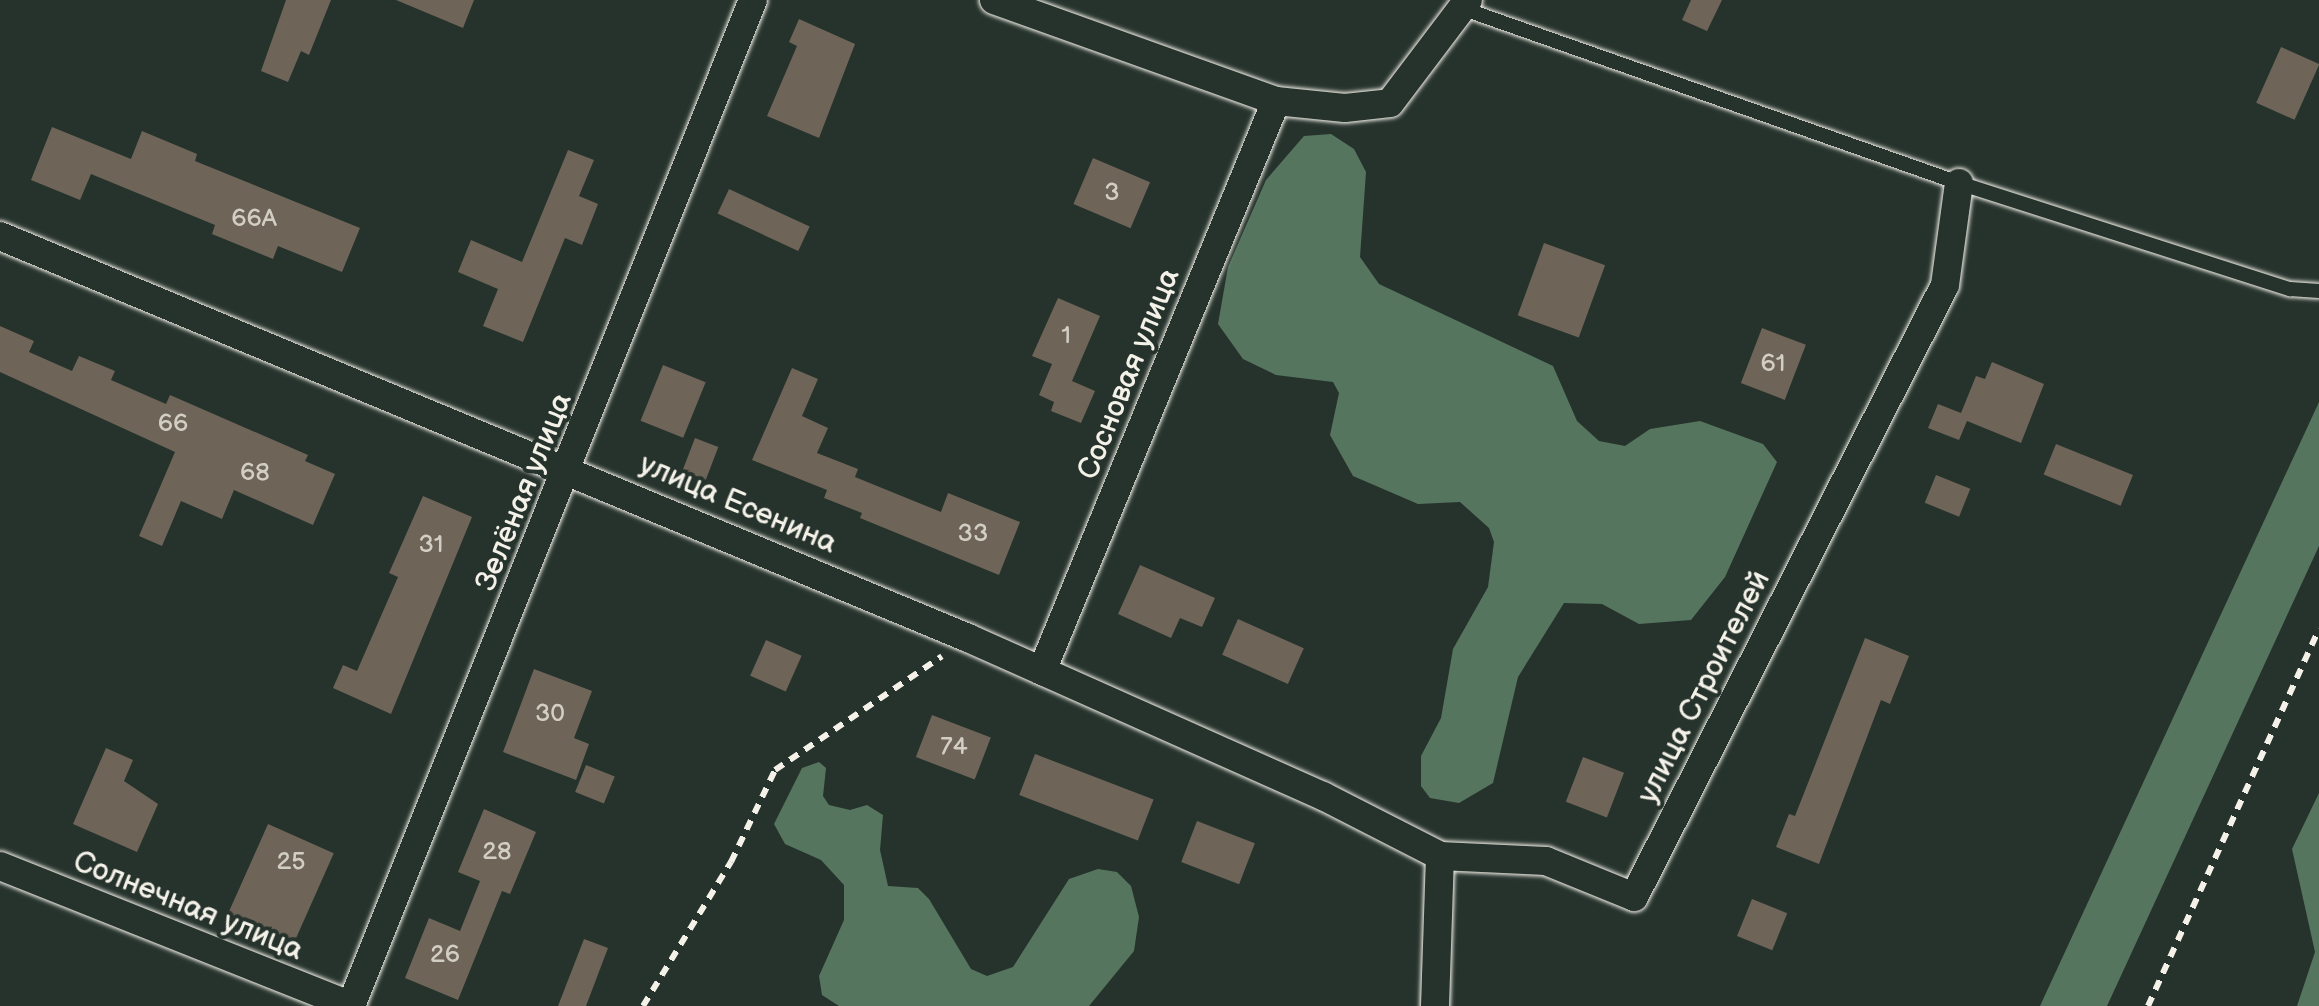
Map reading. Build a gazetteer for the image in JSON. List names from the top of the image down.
{
  "streets": {
    "street": [
      "Сосновая улица",
      "Зелёная улица",
      "улица Есенина",
      "улица Строителей",
      "Солнечная улица"
    ]
  },
  "crossings": [
    ["Сосновая улица", "улица Есенина"],
    ["Зелёная улица", "улица Есенина"],
    ["Зелёная улица", "Солнечная улица"],
    ["улица Есенина", "улица Строителей"]
  ],
  "house_numbers": [
    "3",
    "66А",
    "1",
    "61",
    "66",
    "68",
    "33",
    "31",
    "30",
    "74",
    "28",
    "25",
    "26"
  ]
}
